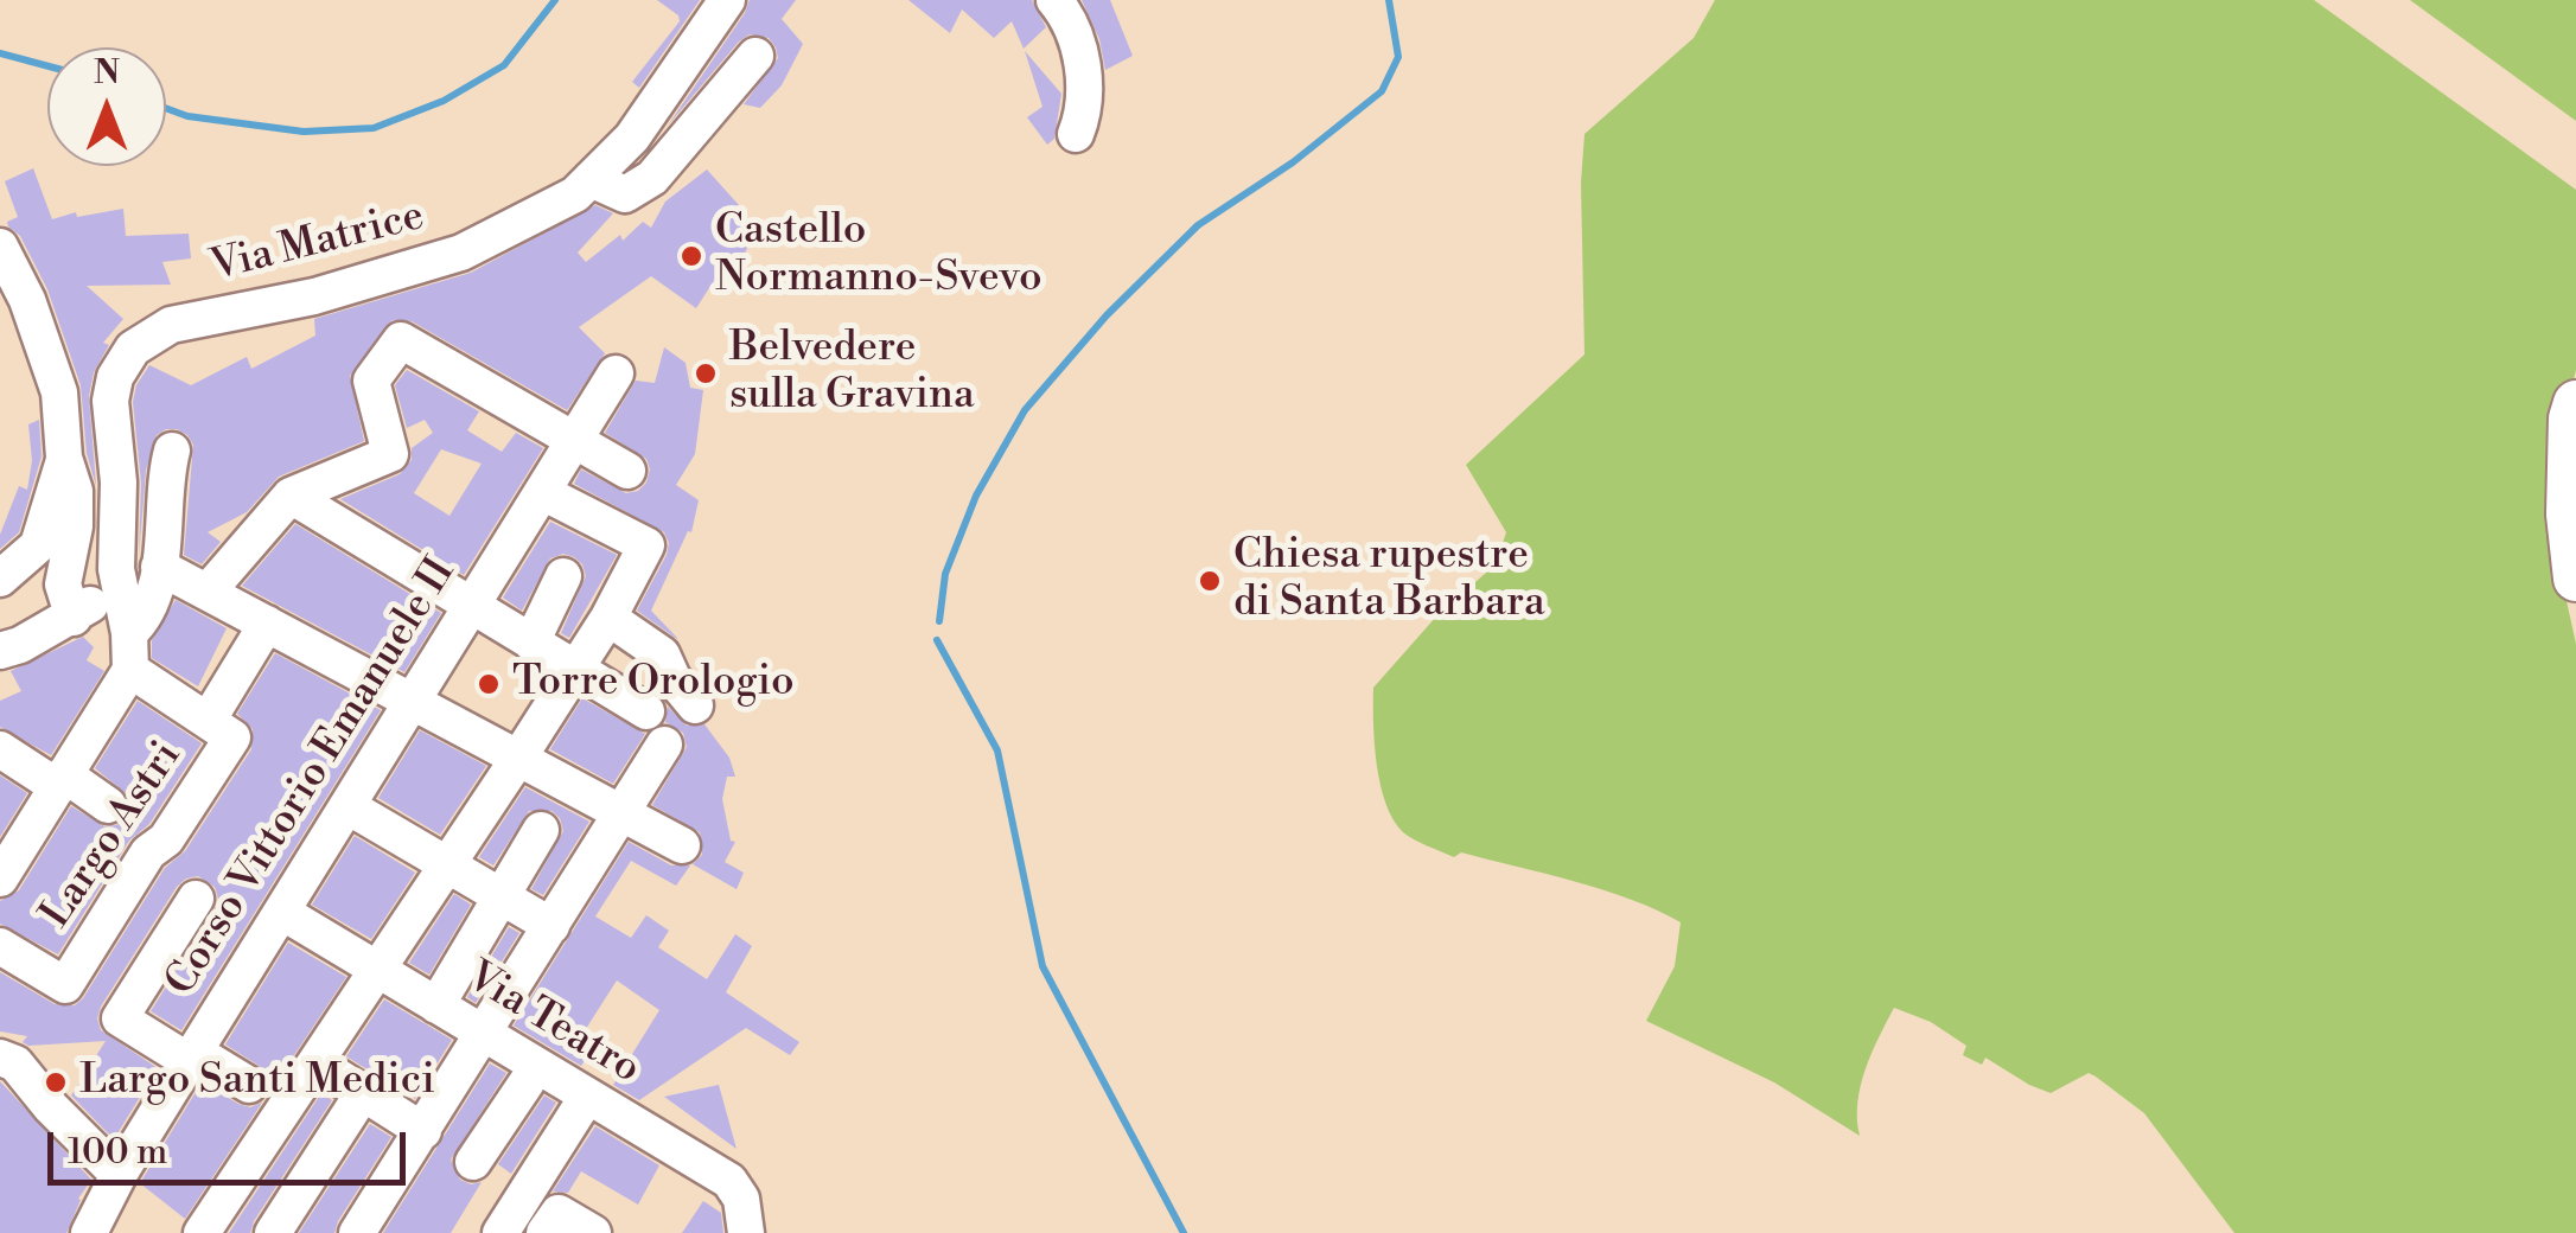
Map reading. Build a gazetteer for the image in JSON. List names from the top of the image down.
{
  "streets": {
    "street": [
      "Via Matrice",
      "Corso Vittorio Emanuele II",
      "Largo Astri",
      "Via Teatro"
    ]
  },
  "crossings": [
    ["Corso Vittorio Emanuele II", "Via Teatro"]
  ],
  "places": [
    "Castello Normanno-Svevo",
    "Belvedere sulla Gravina",
    "Chiesa rupestre di Santa Barbara",
    "Torre Orologio",
    "Largo Santi Medici"
  ],
  "scale_bar": "100 m",
  "north": "top"
}
